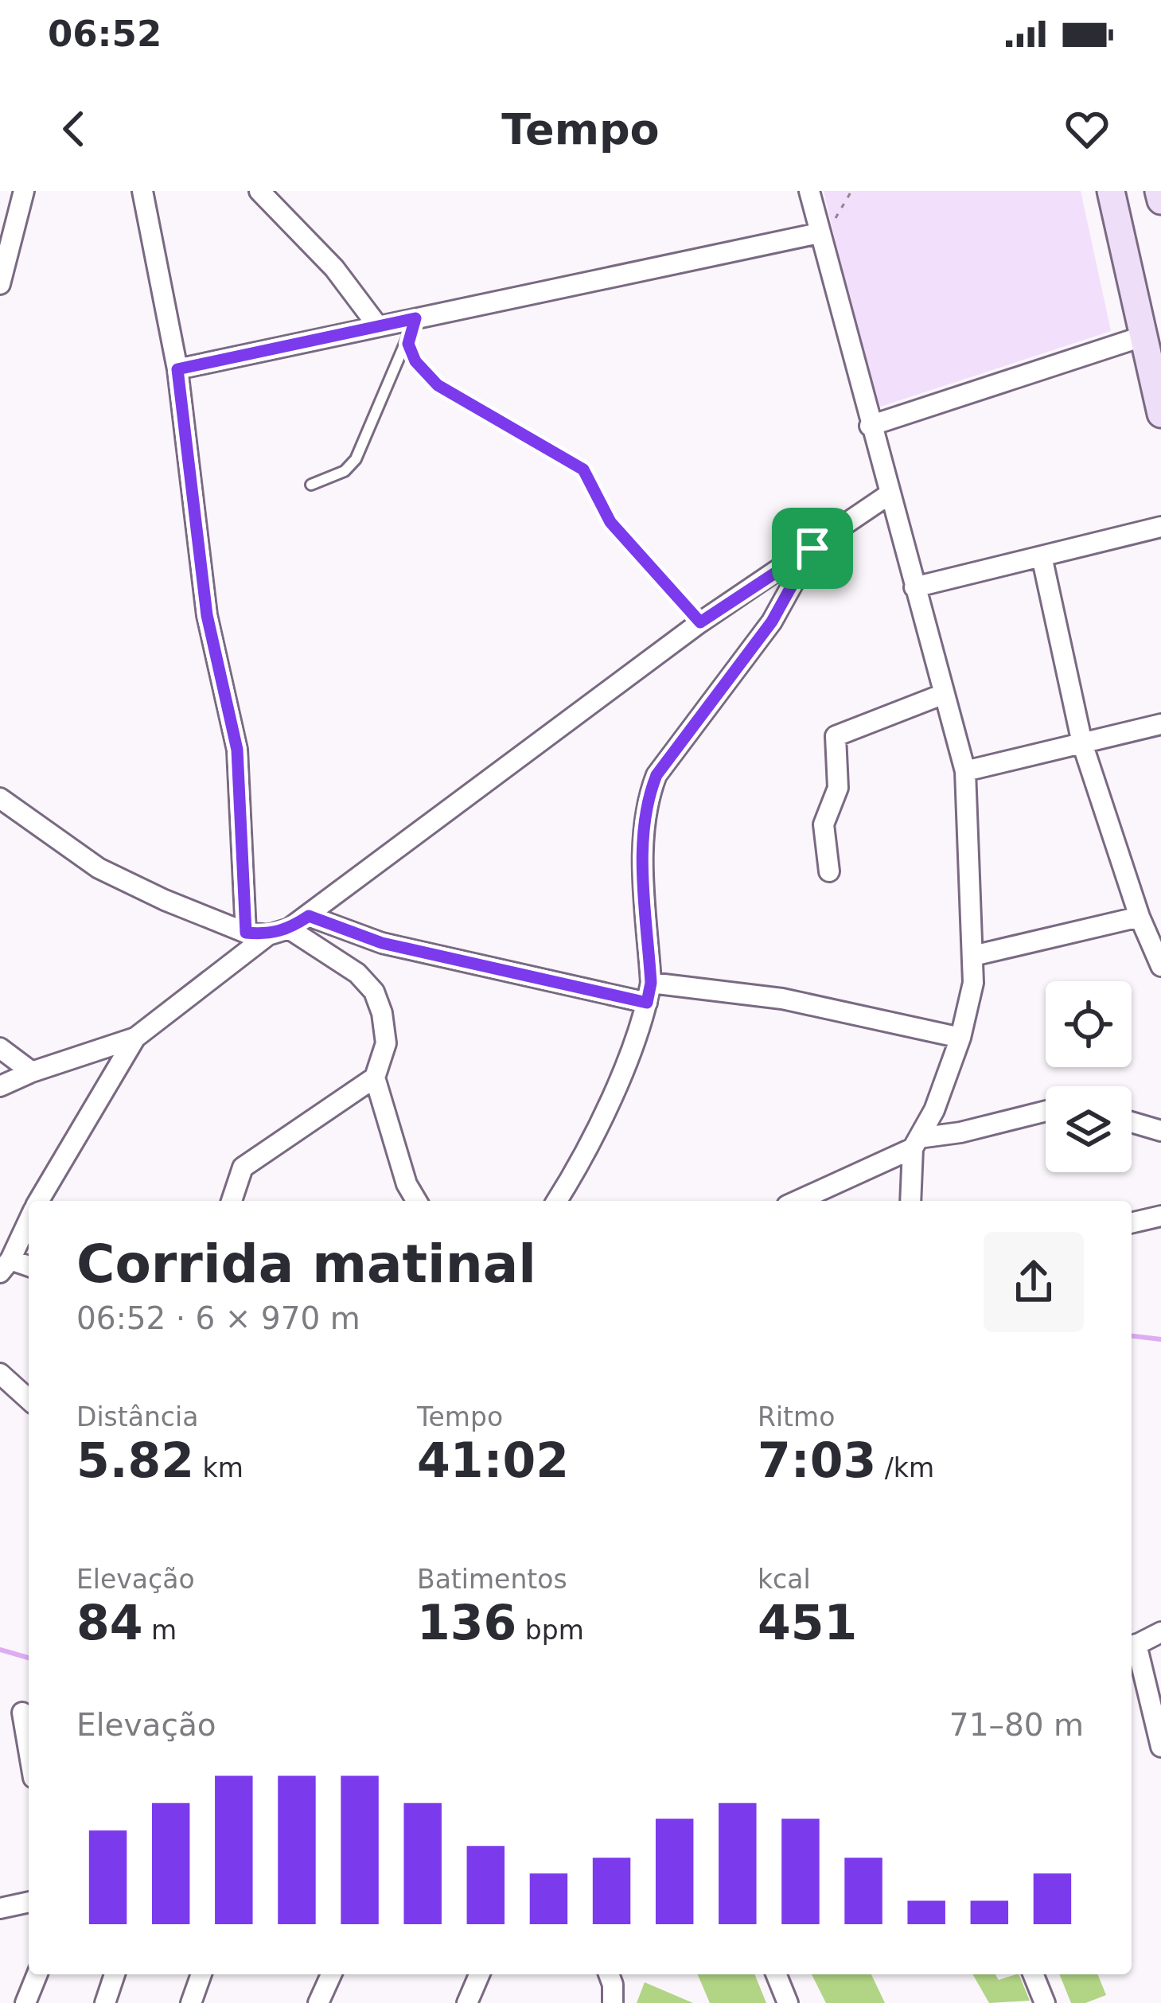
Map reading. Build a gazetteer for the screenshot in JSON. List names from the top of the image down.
{
  "page": {
    "status": "06:52",
    "header": "Tempo",
    "heading": ["Corrida matinal", "06:52 · 6 × 970 m"],
    "stats": [
      ["Distância", "5.82 km"],
      ["Tempo", "41:02"],
      ["Ritmo", "7:03 /km"],
      ["Elevação", "84 m"],
      ["Batimentos", "136 bpm"],
      ["kcal", "451"]
    ],
    "chart": ["Elevação", "71–80 m"]
  }
}
